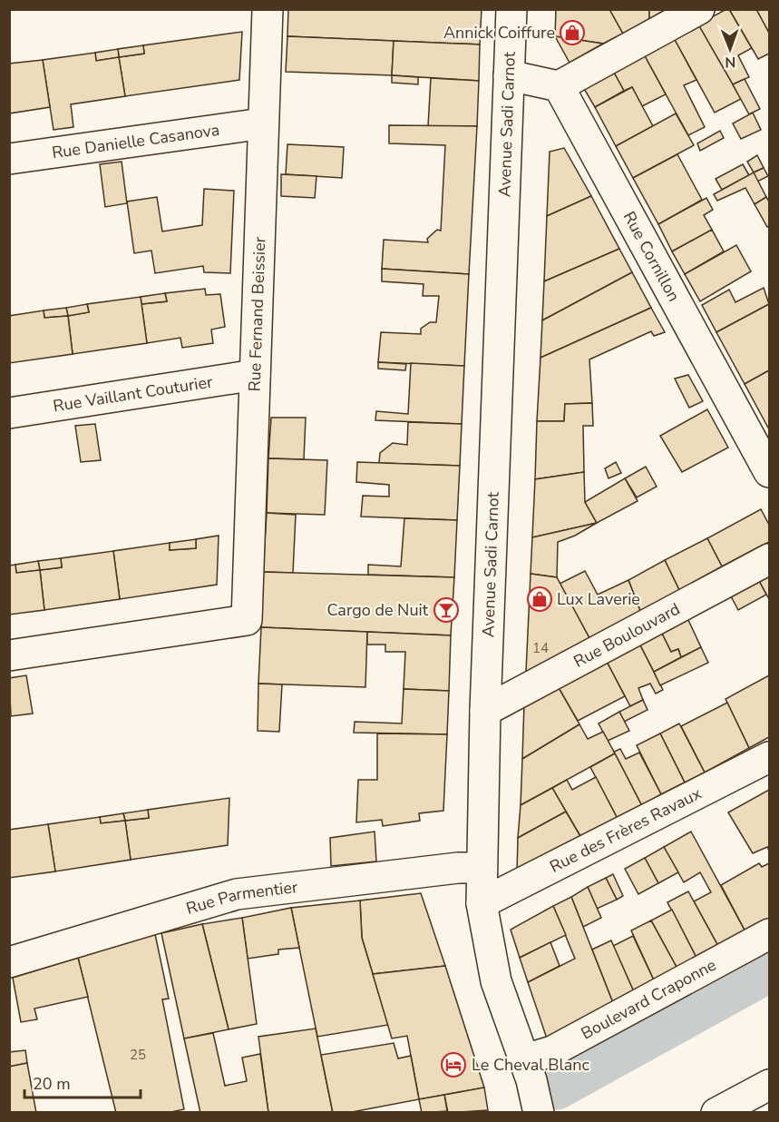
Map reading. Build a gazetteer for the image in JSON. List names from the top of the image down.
{
  "streets": {
    "street": [
      "Avenue Sadi Carnot",
      "Rue Danielle Casanova",
      "Rue Cornillon",
      "Rue Fernand Beissier",
      "Rue Vaillant Couturier",
      "Rue Boulouvard",
      "Rue des Frères Ravaux",
      "Rue Parmentier",
      "Boulevard Craponne"
    ]
  },
  "crossings": [
    ["Avenue Sadi Carnot", "Rue Boulouvard"],
    ["Avenue Sadi Carnot", "Rue des Frères Ravaux"],
    ["Avenue Sadi Carnot", "Rue Parmentier"],
    ["Avenue Sadi Carnot", "Boulevard Craponne"],
    ["Rue Danielle Casanova", "Rue Fernand Beissier"],
    ["Rue Fernand Beissier", "Rue Vaillant Couturier"]
  ],
  "places": {
    "shop": ["Annick Coiffure", "Lux Laverie"],
    "bar": ["Cargo de Nuit"],
    "hotel": ["Le Cheval Blanc"]
  },
  "house_numbers": ["14", "25"],
  "scale_bar": "20 m",
  "north": "bottom"
}
